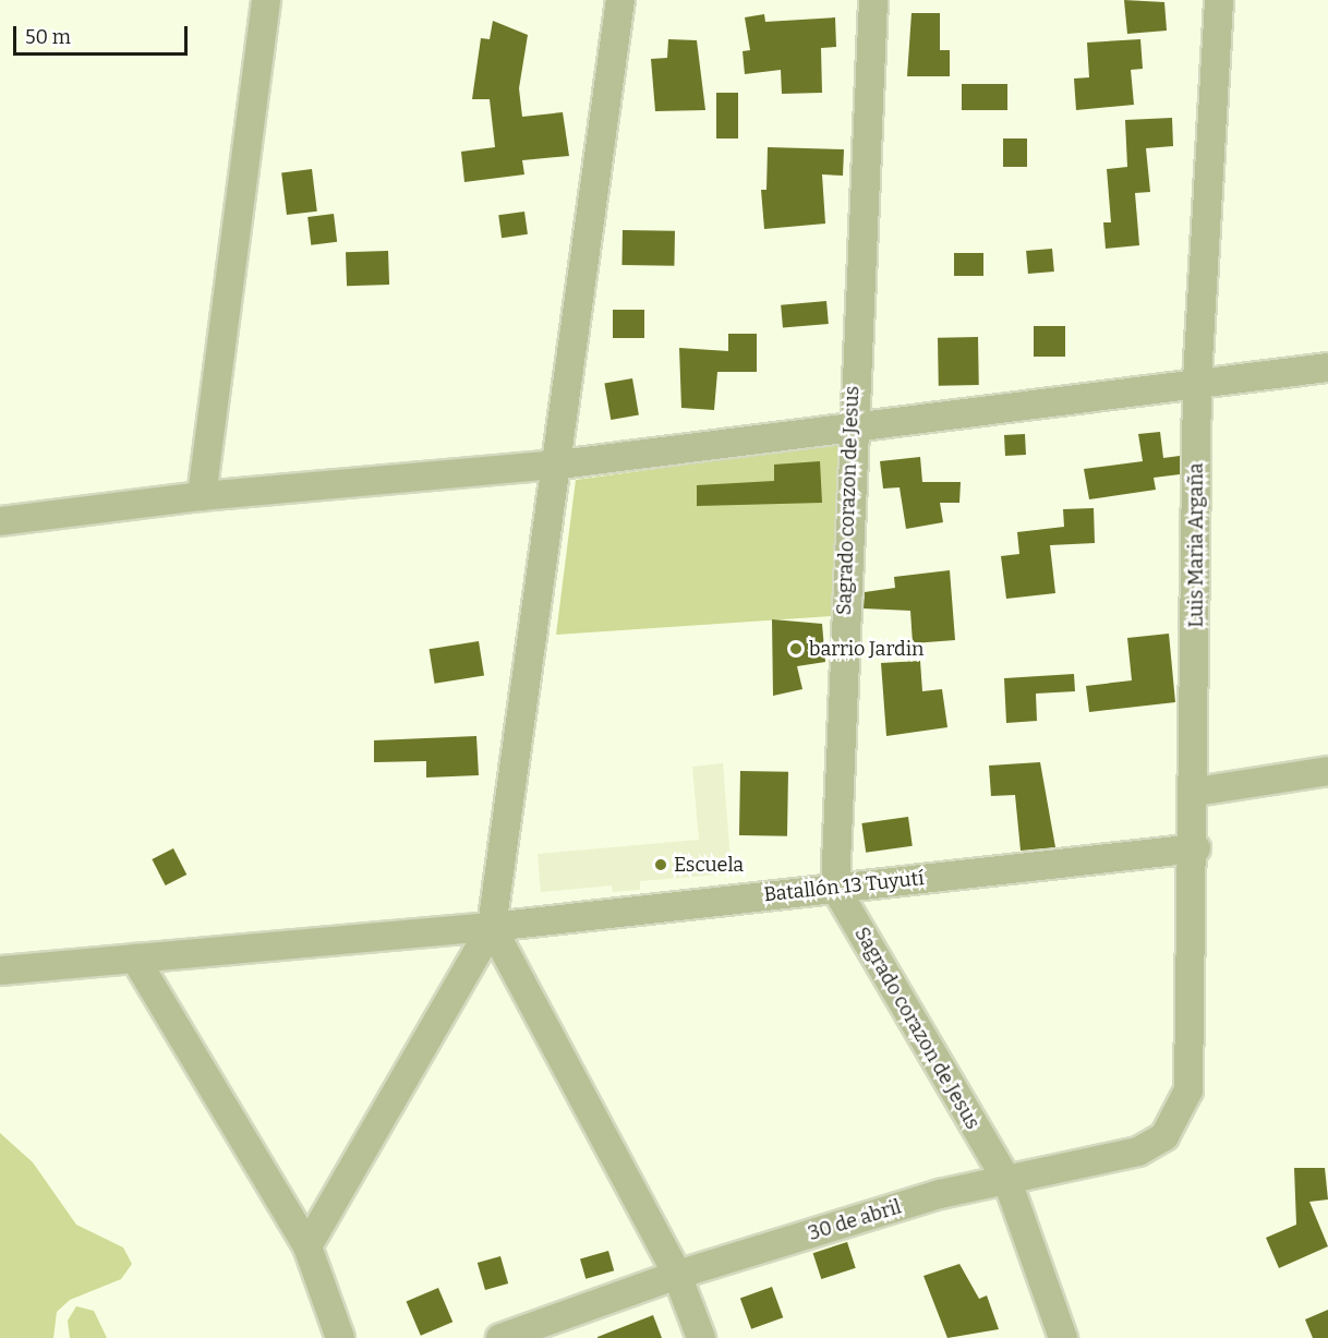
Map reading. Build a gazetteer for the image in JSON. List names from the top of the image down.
{
  "streets": {
    "street": [
      "Sagrado corazon de Jesus",
      "Luis Maria Argaña",
      "Batallón 13 Tuyutí",
      "30 de abril"
    ]
  },
  "crossings": [
    ["Sagrado corazon de Jesus", "Batallón 13 Tuyutí"],
    ["Sagrado corazon de Jesus", "30 de abril"],
    ["Luis Maria Argaña", "Batallón 13 Tuyutí"],
    ["Luis Maria Argaña", "30 de abril"]
  ],
  "places": ["barrio Jardin", "Escuela"],
  "scale_bar": "50 m"
}
